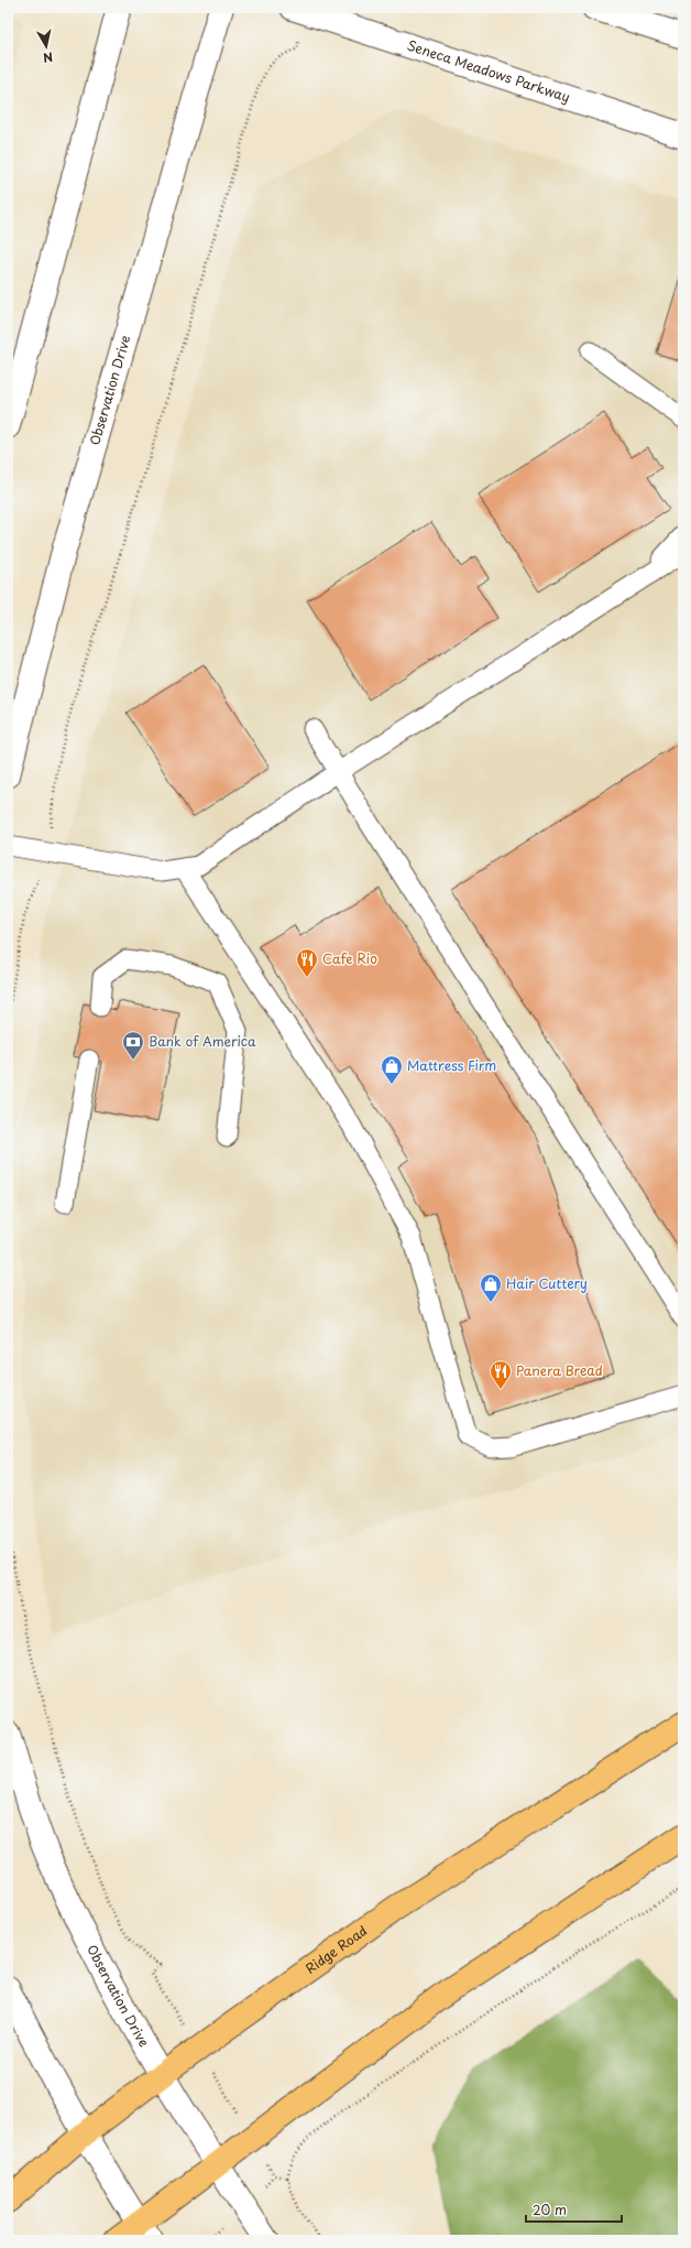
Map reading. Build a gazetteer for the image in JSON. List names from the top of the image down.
{
  "streets": {
    "highway": ["Ridge Road"],
    "street": ["Seneca Meadows Parkway", "Observation Drive"]
  },
  "crossings": [
    ["Observation Drive", "Ridge Road"]
  ],
  "places": {
    "restaurant": ["Cafe Rio", "Panera Bread"],
    "bank": ["Bank of America"],
    "shop": ["Mattress Firm", "Hair Cuttery"]
  },
  "scale_bar": "20 m",
  "north": "bottom"
}
